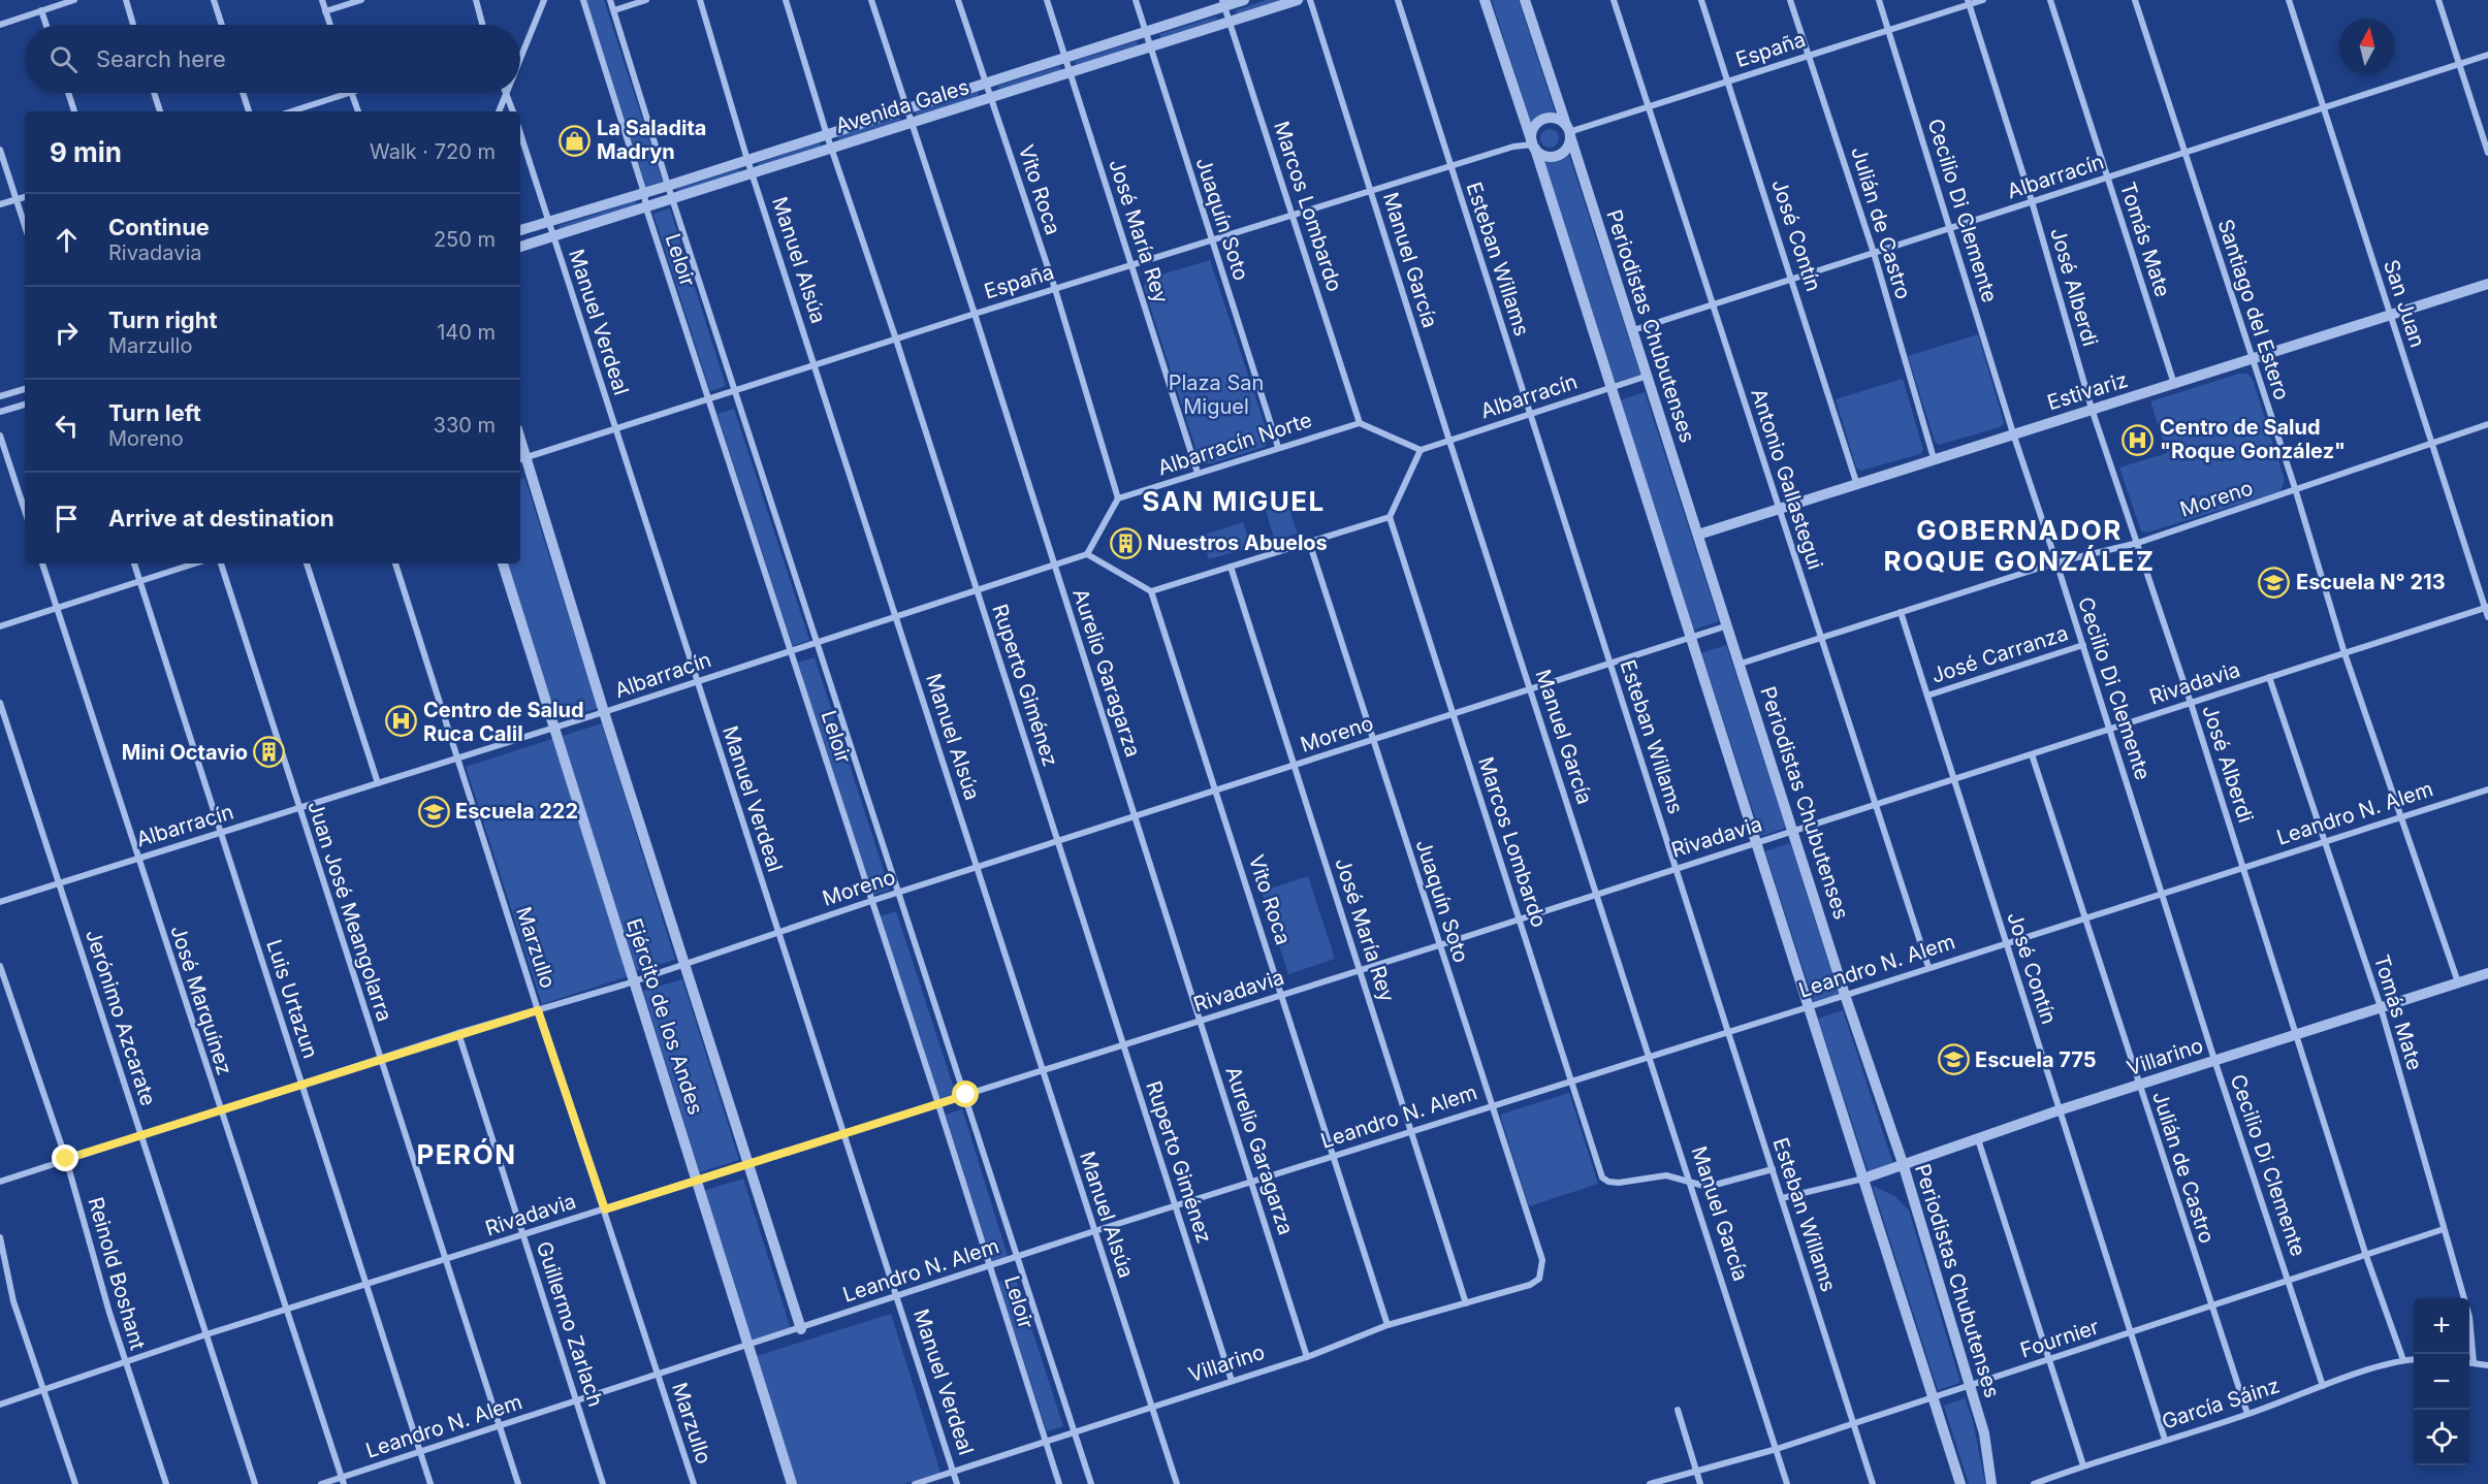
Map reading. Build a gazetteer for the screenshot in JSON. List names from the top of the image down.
{
  "streets": {
    "street": [
      "España",
      "Avenida Gales",
      "Albarracín",
      "Vito Roca",
      "Marcos Lombardo",
      "Cecilio Di Clemente",
      "Juaquín Soto",
      "Julián de Castro",
      "José María Rey",
      "José Contín",
      "Tomás Mate",
      "Esteban Willams",
      "Leloir",
      "Manuel Alsúa",
      "Manuel García",
      "José Alberdi",
      "San Juan",
      "Santiago del Estero",
      "Manuel Verdeal",
      "Periodistas Chubutenses",
      "Estivariz",
      "Albarracín Norte",
      "Antonio Gallastegui",
      "Moreno",
      "José Carranza",
      "Aurelio Garagarza",
      "Rivadavia",
      "Ruperto Giménez",
      "Leandro N. Alem",
      "Juan José Meangolarra",
      "Marzullo",
      "Luis Urtazun",
      "José Marquínez",
      "Ejército de los Andes",
      "Jerónimo Azcarate",
      "Villarino",
      "Reinold Boshant",
      "Guillermo Zarlach",
      "Fournier",
      "García Sáinz"
    ]
  },
  "crossings": [
    ["España", "Vito Roca"],
    ["España", "Marcos Lombardo"],
    ["España", "Cecilio Di Clemente"],
    ["España", "Juaquín Soto"],
    ["España", "Julián de Castro"],
    ["España", "José María Rey"],
    ["España", "José Contín"],
    ["España", "Esteban Willams"],
    ["España", "Leloir"],
    ["España", "Manuel Alsúa"],
    ["España", "Manuel García"],
    ["España", "José Alberdi"],
    ["España", "Manuel Verdeal"],
    ["España", "Periodistas Chubutenses"],
    ["España", "Antonio Gallastegui"],
    ["España", "Aurelio Garagarza"],
    ["España", "Ruperto Giménez"],
    ["España", "Ejército de los Andes"],
    ["Avenida Gales", "Vito Roca"],
    ["Avenida Gales", "Marcos Lombardo"],
    ["Avenida Gales", "Juaquín Soto"],
    ["Avenida Gales", "José María Rey"],
    ["Avenida Gales", "Leloir"],
    ["Avenida Gales", "Manuel Alsúa"],
    ["Avenida Gales", "Manuel Verdeal"],
    ["Avenida Gales", "Aurelio Garagarza"],
    ["Avenida Gales", "Ruperto Giménez"],
    ["Albarracín", "Cecilio Di Clemente"],
    ["Albarracín", "Julián de Castro"],
    ["Albarracín", "José Contín"],
    ["Albarracín", "Tomás Mate"],
    ["Albarracín", "Esteban Willams"],
    ["Albarracín", "Leloir"],
    ["Albarracín", "Manuel Alsúa"],
    ["Albarracín", "Manuel García"],
    ["Albarracín", "José Alberdi"],
    ["Albarracín", "San Juan"],
    ["Albarracín", "Santiago del Estero"],
    ["Albarracín", "Manuel Verdeal"],
    ["Albarracín", "Periodistas Chubutenses"],
    ["Albarracín", "Antonio Gallastegui"],
    ["Albarracín", "Aurelio Garagarza"],
    ["Albarracín", "Ruperto Giménez"],
    ["Albarracín", "Juan José Meangolarra"],
    ["Albarracín", "Marzullo"],
    ["Albarracín", "Luis Urtazun"],
    ["Albarracín", "José Marquínez"],
    ["Albarracín", "Ejército de los Andes"],
    ["Albarracín", "Jerónimo Azcarate"],
    ["Vito Roca", "Albarracín Norte"],
    ["Vito Roca", "Moreno"],
    ["Vito Roca", "Rivadavia"],
    ["Vito Roca", "Leandro N. Alem"],
    ["Vito Roca", "Villarino"],
    ["Marcos Lombardo", "Manuel García"],
    ["Marcos Lombardo", "Albarracín Norte"],
    ["Marcos Lombardo", "Moreno"],
    ["Marcos Lombardo", "Rivadavia"],
    ["Marcos Lombardo", "Leandro N. Alem"],
    ["Cecilio Di Clemente", "Estivariz"],
    ["Cecilio Di Clemente", "Moreno"],
    ["Cecilio Di Clemente", "José Carranza"],
    ["Cecilio Di Clemente", "Rivadavia"],
    ["Cecilio Di Clemente", "Leandro N. Alem"],
    ["Cecilio Di Clemente", "Villarino"],
    ["Cecilio Di Clemente", "Fournier"],
    ["Cecilio Di Clemente", "García Sáinz"],
    ["Juaquín Soto", "Albarracín Norte"],
    ["Juaquín Soto", "Moreno"],
    ["Juaquín Soto", "Rivadavia"],
    ["Juaquín Soto", "Leandro N. Alem"],
    ["Juaquín Soto", "Villarino"],
    ["Julián de Castro", "Estivariz"],
    ["Julián de Castro", "Rivadavia"],
    ["Julián de Castro", "Leandro N. Alem"],
    ["Julián de Castro", "Villarino"],
    ["Julián de Castro", "Fournier"],
    ["Julián de Castro", "García Sáinz"],
    ["José María Rey", "Albarracín Norte"],
    ["José María Rey", "Moreno"],
    ["José María Rey", "Rivadavia"],
    ["José María Rey", "Leandro N. Alem"],
    ["José María Rey", "Villarino"],
    ["José Contín", "Estivariz"],
    ["José Contín", "Moreno"],
    ["José Contín", "José Carranza"],
    ["José Contín", "Rivadavia"],
    ["José Contín", "Leandro N. Alem"],
    ["José Contín", "Villarino"],
    ["José Contín", "Fournier"],
    ["José Contín", "García Sáinz"],
    ["Tomás Mate", "Estivariz"],
    ["Tomás Mate", "Rivadavia"],
    ["Tomás Mate", "Leandro N. Alem"],
    ["Tomás Mate", "Villarino"],
    ["Tomás Mate", "Fournier"],
    ["Esteban Willams", "Moreno"],
    ["Esteban Willams", "Rivadavia"],
    ["Esteban Willams", "Leandro N. Alem"],
    ["Esteban Willams", "Villarino"],
    ["Esteban Willams", "Fournier"],
    ["Leloir", "Moreno"],
    ["Leloir", "Rivadavia"],
    ["Leloir", "Leandro N. Alem"],
    ["Leloir", "Villarino"],
    ["Manuel Alsúa", "Moreno"],
    ["Manuel Alsúa", "Rivadavia"],
    ["Manuel Alsúa", "Leandro N. Alem"],
    ["Manuel Alsúa", "Villarino"],
    ["Manuel García", "Moreno"],
    ["Manuel García", "Rivadavia"],
    ["Manuel García", "Leandro N. Alem"],
    ["Manuel García", "Fournier"],
    ["José Alberdi", "Estivariz"],
    ["José Alberdi", "Moreno"],
    ["José Alberdi", "Rivadavia"],
    ["José Alberdi", "Leandro N. Alem"],
    ["José Alberdi", "Villarino"],
    ["José Alberdi", "Fournier"],
    ["José Alberdi", "García Sáinz"],
    ["San Juan", "Estivariz"],
    ["San Juan", "Moreno"],
    ["San Juan", "Rivadavia"],
    ["Santiago del Estero", "Estivariz"],
    ["Santiago del Estero", "Moreno"],
    ["Santiago del Estero", "Rivadavia"],
    ["Santiago del Estero", "Leandro N. Alem"],
    ["Santiago del Estero", "Villarino"],
    ["Manuel Verdeal", "Moreno"],
    ["Manuel Verdeal", "Rivadavia"],
    ["Manuel Verdeal", "Leandro N. Alem"],
    ["Manuel Verdeal", "Villarino"],
    ["Periodistas Chubutenses", "Estivariz"],
    ["Periodistas Chubutenses", "Moreno"],
    ["Periodistas Chubutenses", "Rivadavia"],
    ["Periodistas Chubutenses", "Leandro N. Alem"],
    ["Periodistas Chubutenses", "Villarino"],
    ["Periodistas Chubutenses", "Fournier"],
    ["Estivariz", "Antonio Gallastegui"],
    ["Antonio Gallastegui", "Moreno"],
    ["Antonio Gallastegui", "Rivadavia"],
    ["Antonio Gallastegui", "Leandro N. Alem"],
    ["Moreno", "Aurelio Garagarza"],
    ["Moreno", "Ruperto Giménez"],
    ["Moreno", "Juan José Meangolarra"],
    ["Moreno", "Marzullo"],
    ["Moreno", "Luis Urtazun"],
    ["Moreno", "José Marquínez"],
    ["Moreno", "Ejército de los Andes"],
    ["Moreno", "Jerónimo Azcarate"],
    ["Moreno", "Reinold Boshant"],
    ["Moreno", "Guillermo Zarlach"],
    ["Aurelio Garagarza", "Rivadavia"],
    ["Aurelio Garagarza", "Leandro N. Alem"],
    ["Aurelio Garagarza", "Villarino"],
    ["Rivadavia", "Ruperto Giménez"],
    ["Rivadavia", "Juan José Meangolarra"],
    ["Rivadavia", "Marzullo"],
    ["Rivadavia", "Luis Urtazun"],
    ["Rivadavia", "José Marquínez"],
    ["Rivadavia", "Ejército de los Andes"],
    ["Rivadavia", "Jerónimo Azcarate"],
    ["Rivadavia", "Reinold Boshant"],
    ["Rivadavia", "Guillermo Zarlach"],
    ["Ruperto Giménez", "Leandro N. Alem"],
    ["Ruperto Giménez", "Villarino"],
    ["Leandro N. Alem", "Juan José Meangolarra"],
    ["Leandro N. Alem", "Marzullo"],
    ["Leandro N. Alem", "Luis Urtazun"],
    ["Leandro N. Alem", "José Marquínez"],
    ["Leandro N. Alem", "Ejército de los Andes"],
    ["Leandro N. Alem", "Guillermo Zarlach"]
  ],
  "districts": ["SAN MIGUEL", "GOBERNADOR ROQUE GONZÁLEZ", "PERÓN"],
  "parks": ["Plaza San Miguel"],
  "places": {
    "shop": ["La Saladita Madryn"],
    "hospital": ["Centro de Salud \"Roque González\"", "Centro de Salud Ruca Calil"],
    "building": ["Nuestros Abuelos", "Mini Octavio"],
    "school or university": ["Escuela N° 213", "Escuela 222", "Escuela 775"]
  },
  "north": "top",
  "page": {
    "search": "Search here",
    "heading": ["9 min", "Walk · 720 m"],
    "list": [
      ["Continue", "Rivadavia", "250 m"],
      ["Turn right", "Marzullo", "140 m"],
      ["Turn left", "Moreno", "330 m"],
      "Arrive at destination"
    ],
    "map_buttons": ["+", "−"]
  }
}
